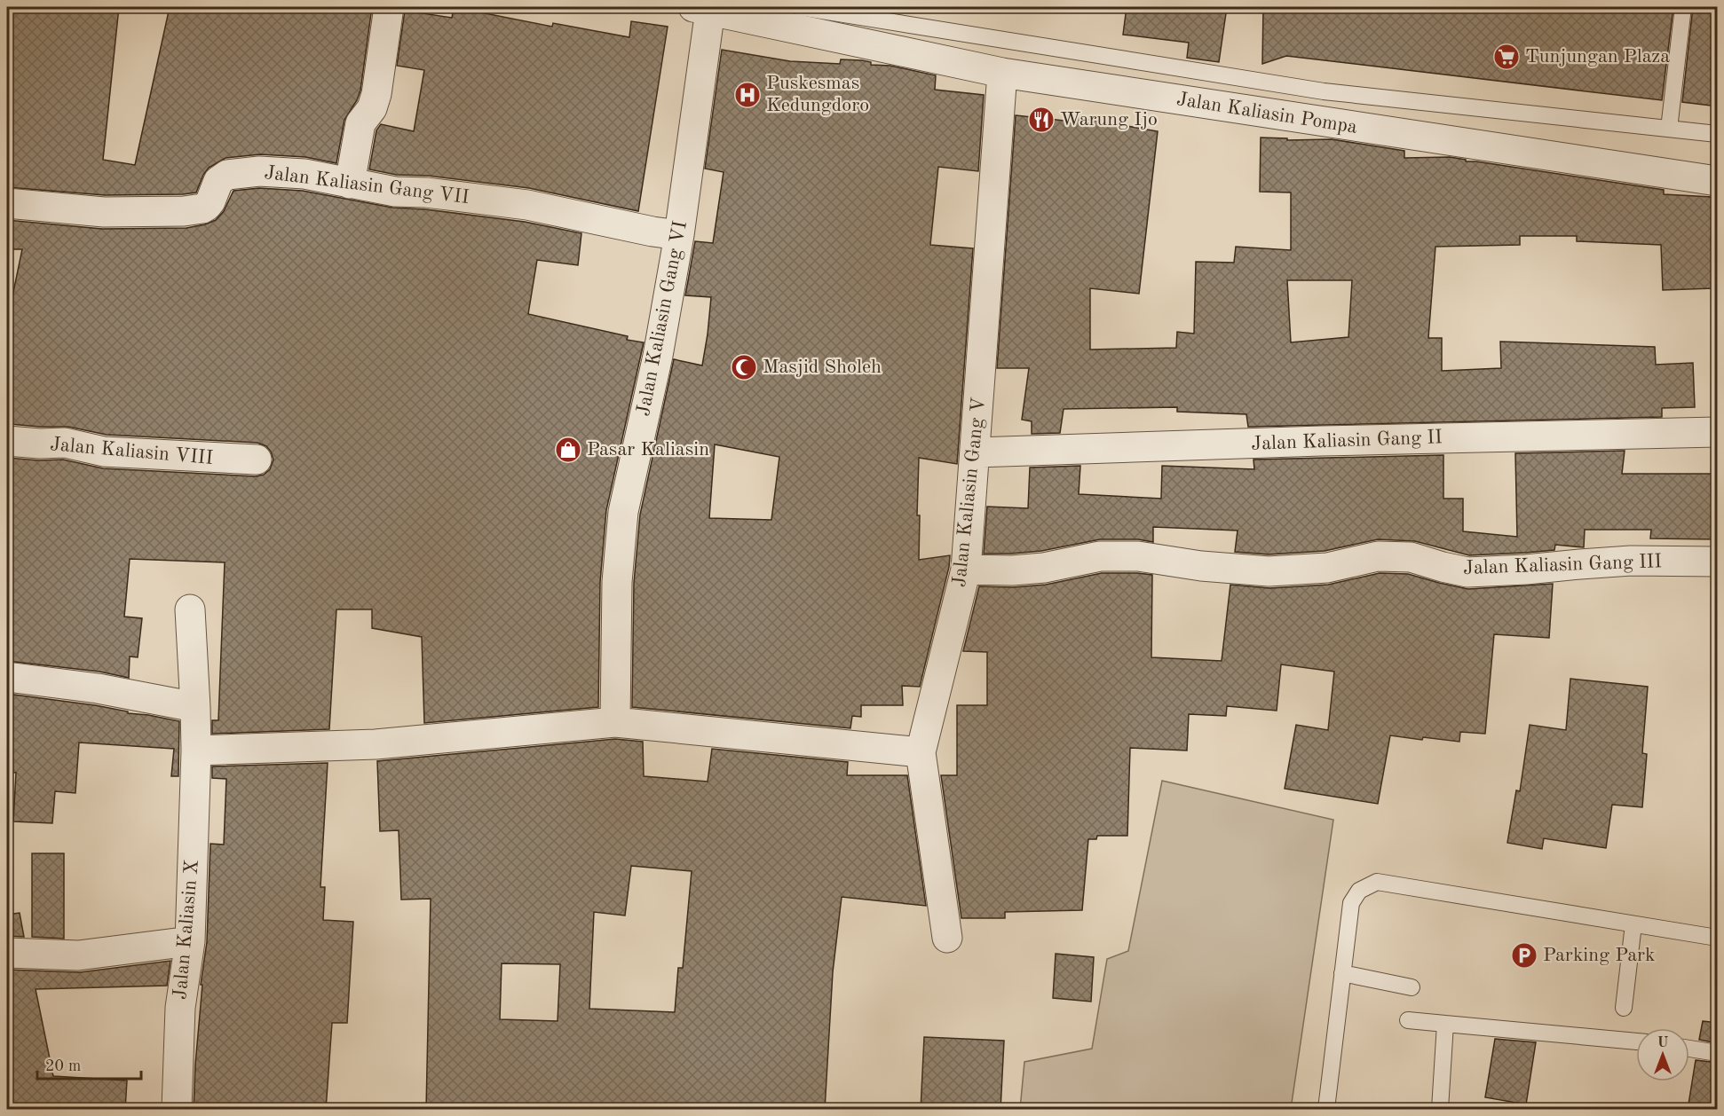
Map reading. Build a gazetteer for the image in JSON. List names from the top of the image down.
{
  "streets": {
    "street": [
      "Jalan Kaliasin Pompa",
      "Jalan Kaliasin Gang VII",
      "Jalan Kaliasin Gang VI",
      "Jalan Kaliasin Gang II",
      "Jalan Kaliasin VIII",
      "Jalan Kaliasin Gang V",
      "Jalan Kaliasin Gang III",
      "Jalan Kaliasin X"
    ]
  },
  "crossings": [
    ["Jalan Kaliasin Pompa", "Jalan Kaliasin Gang VI"],
    ["Jalan Kaliasin Pompa", "Jalan Kaliasin Gang V"],
    ["Jalan Kaliasin Gang VII", "Jalan Kaliasin Gang VI"],
    ["Jalan Kaliasin Gang II", "Jalan Kaliasin Gang V"],
    ["Jalan Kaliasin Gang V", "Jalan Kaliasin Gang III"]
  ],
  "places": {
    "supermarket": ["Tunjungan Plaza"],
    "hospital": ["Puskesmas Kedungdoro"],
    "restaurant": ["Warung Ijo"],
    "mosque": ["Masjid Sholeh"],
    "shop": ["Pasar Kaliasin"],
    "parking": ["Parking Park"]
  },
  "scale_bar": "20 m",
  "north": "top"
}
